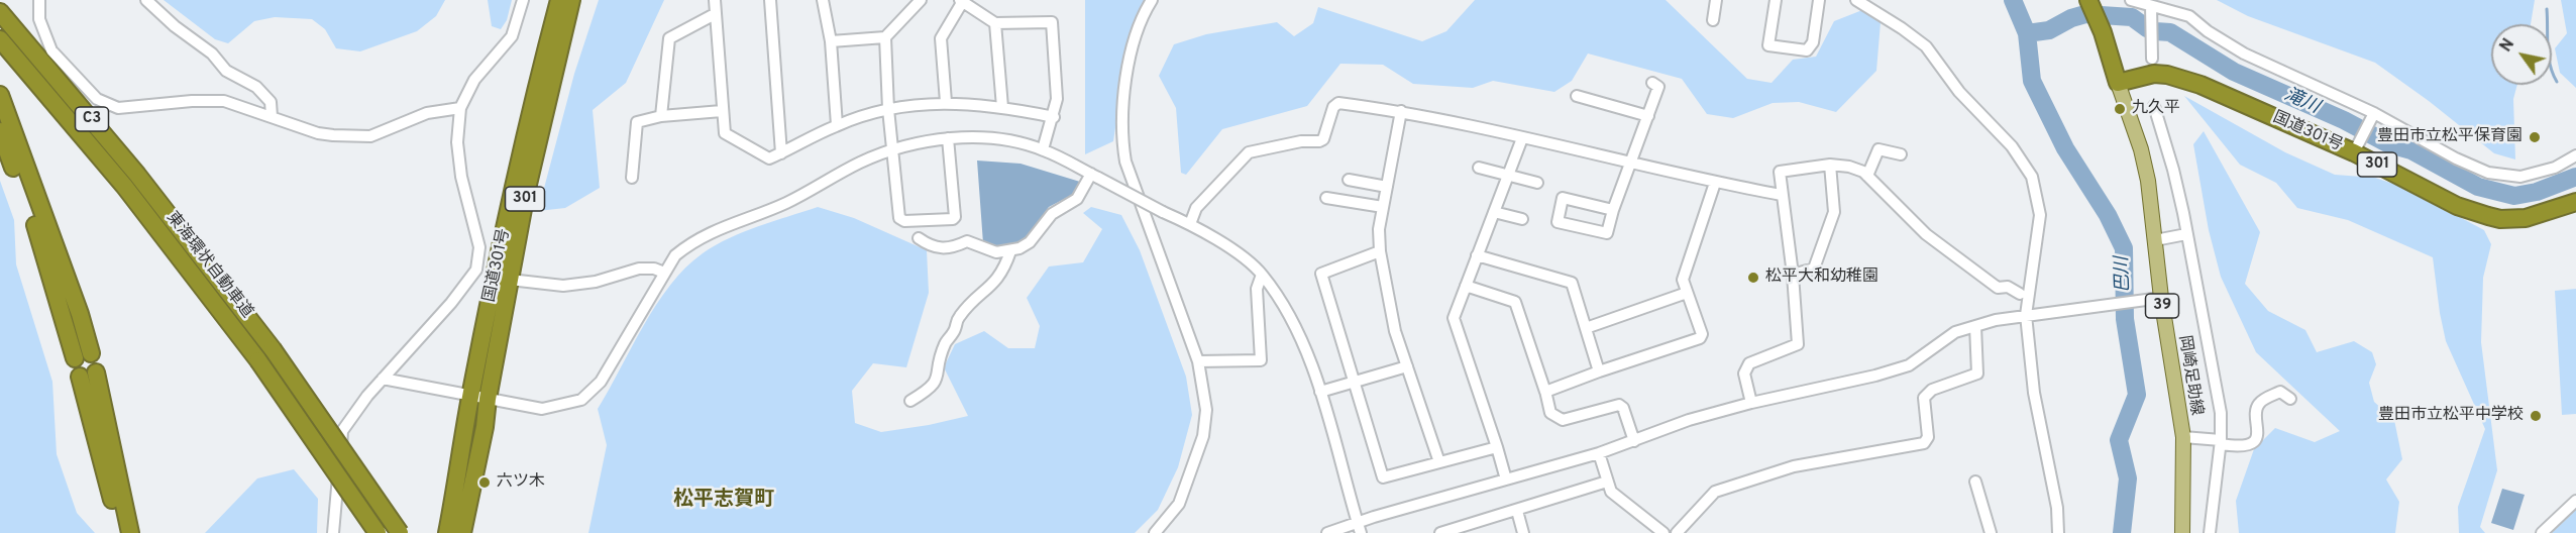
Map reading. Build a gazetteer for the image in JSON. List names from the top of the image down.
{
  "streets": {
    "highway": [
      "C3",
      "国道301号",
      "301",
      "東海環状自動車道"
    ],
    "main road": ["39", "岡崎足助線"]
  },
  "crossings": [
    ["国道301号", "岡崎足助線"]
  ],
  "districts": ["松平志賀町"],
  "water": ["滝川", "巴川"],
  "places": [
    "九久平",
    "豊田市立松平保育園",
    "松平大和幼稚園",
    "豊田市立松平中学校",
    "六ツ木"
  ],
  "north": "top left"
}
